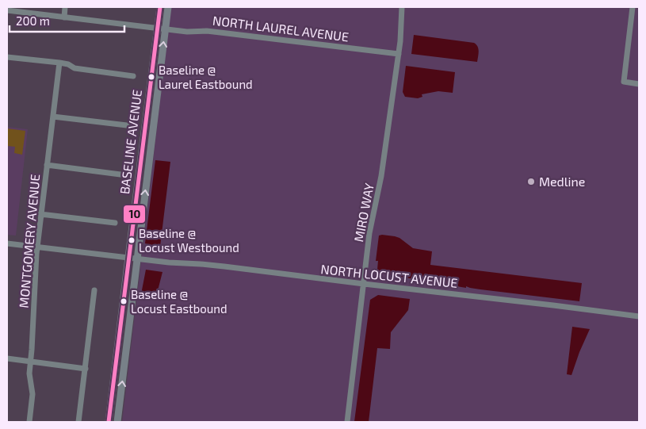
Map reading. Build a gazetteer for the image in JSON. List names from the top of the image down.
{
  "streets": {
    "main road": ["BASELINE AVENUE"],
    "street": [
      "NORTH LAUREL AVENUE",
      "MIRO WAY",
      "MONTGOMERY AVENUE",
      "NORTH LOCUST AVENUE"
    ]
  },
  "crossings": [
    ["NORTH LAUREL AVENUE", "BASELINE AVENUE"],
    ["NORTH LAUREL AVENUE", "MIRO WAY"],
    ["BASELINE AVENUE", "NORTH LOCUST AVENUE"],
    ["MIRO WAY", "NORTH LOCUST AVENUE"],
    ["MONTGOMERY AVENUE", "NORTH LOCUST AVENUE"]
  ],
  "places": [
    "Baseline @ Laurel Eastbound",
    "Medline",
    "Baseline @ Locust Westbound",
    "Baseline @ Locust Eastbound"
  ],
  "lines": ["transit line 10"],
  "scale_bar": "200 m"
}
